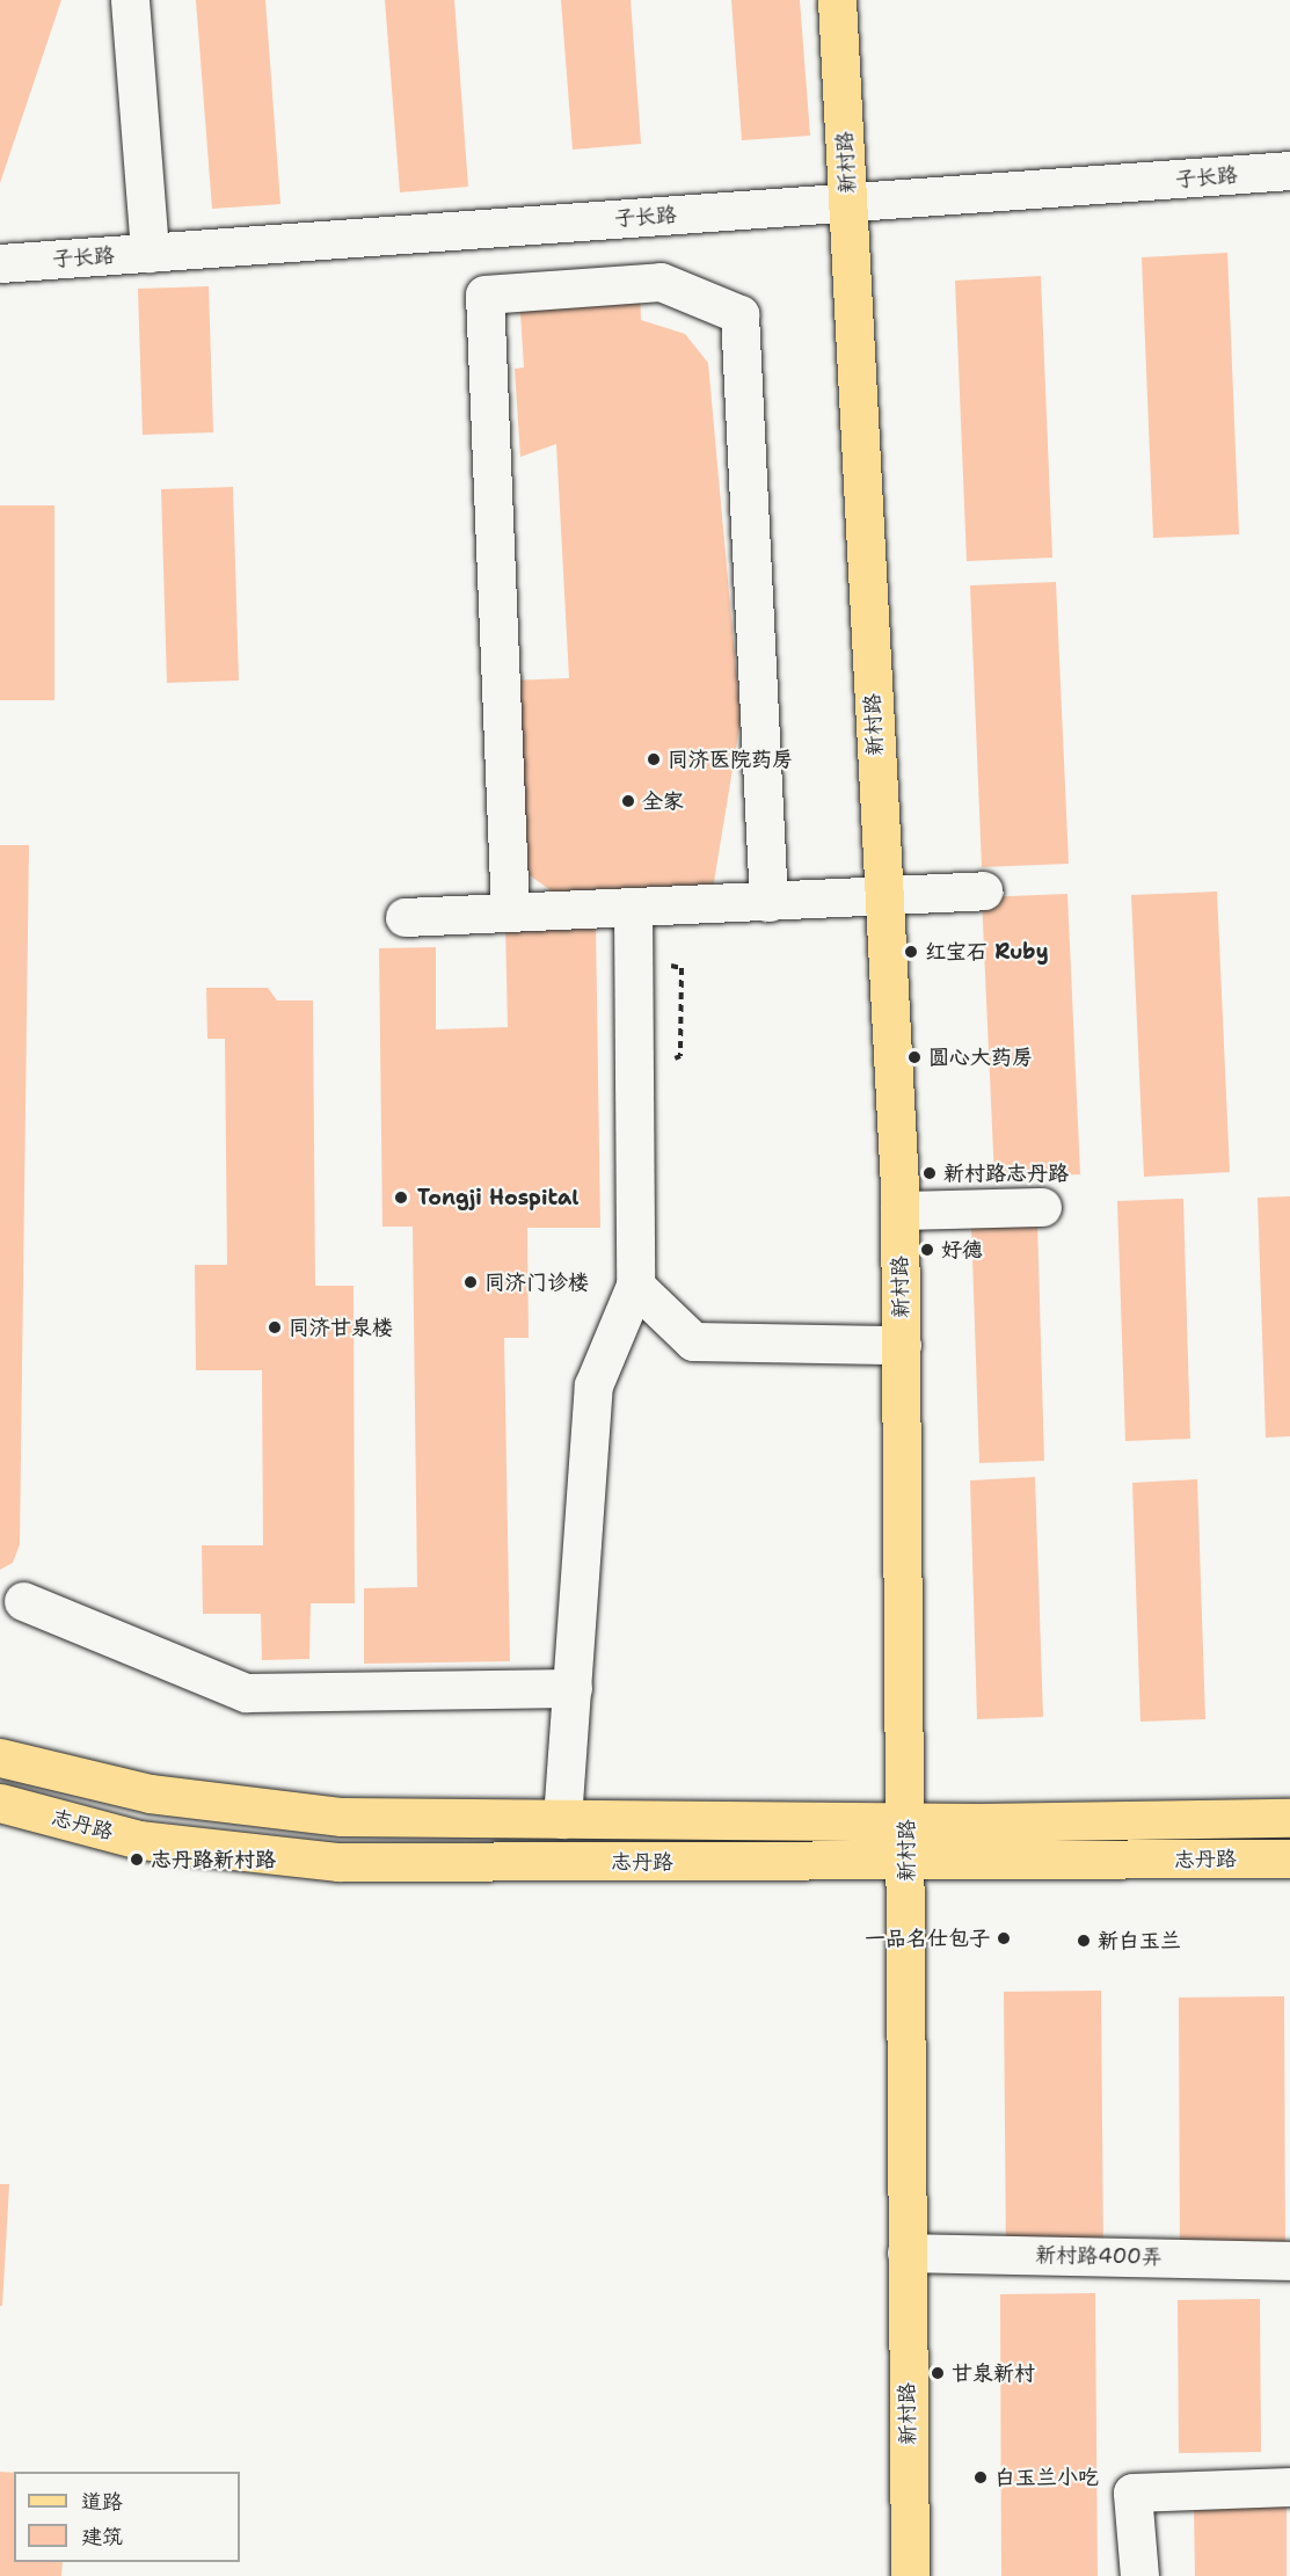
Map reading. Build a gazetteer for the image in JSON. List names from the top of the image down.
{
  "streets": {
    "main road": ["新村路", "志丹路"],
    "street": ["子长路", "新村路400弄"]
  },
  "crossings": [
    ["新村路", "子长路"],
    ["新村路", "志丹路"],
    ["新村路", "新村路400弄"]
  ],
  "places": [
    "同济医院药房",
    "全家",
    "红宝石 Ruby",
    "圆心大药房",
    "新村路志丹路",
    "Tongji Hospital",
    "好德",
    "同济门诊楼",
    "同济甘泉楼",
    "志丹路新村路",
    "一品名仕包子",
    "新白玉兰",
    "甘泉新村",
    "白玉兰小吃"
  ],
  "legend": ["道路", "建筑"]
}
